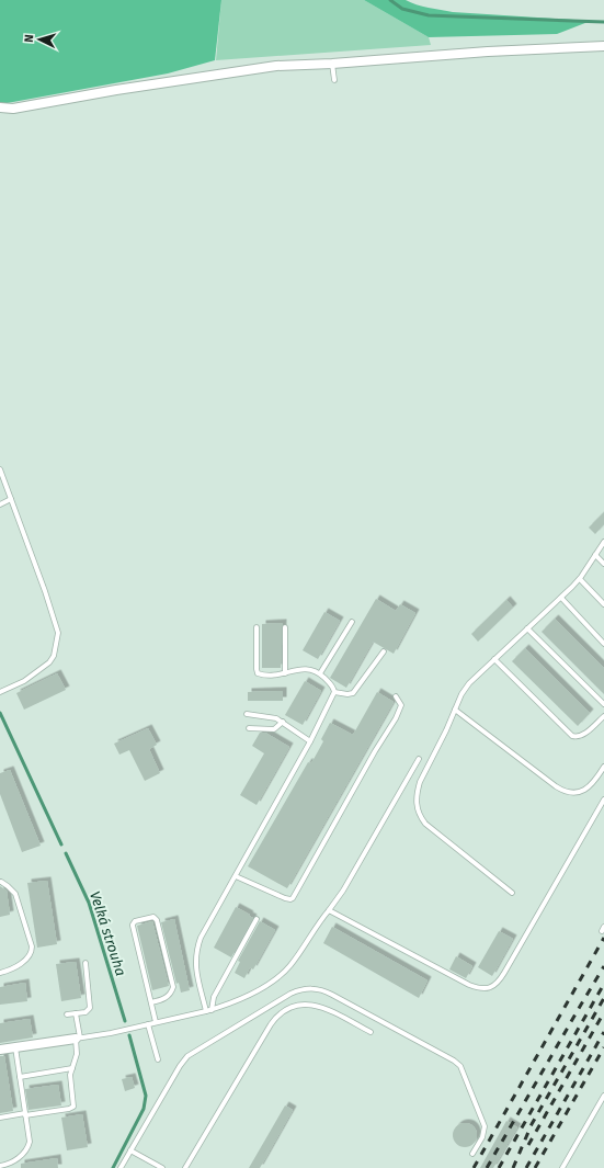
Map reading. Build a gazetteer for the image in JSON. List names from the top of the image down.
{
  "water": ["Velká strouha"],
  "north": "left"
}
